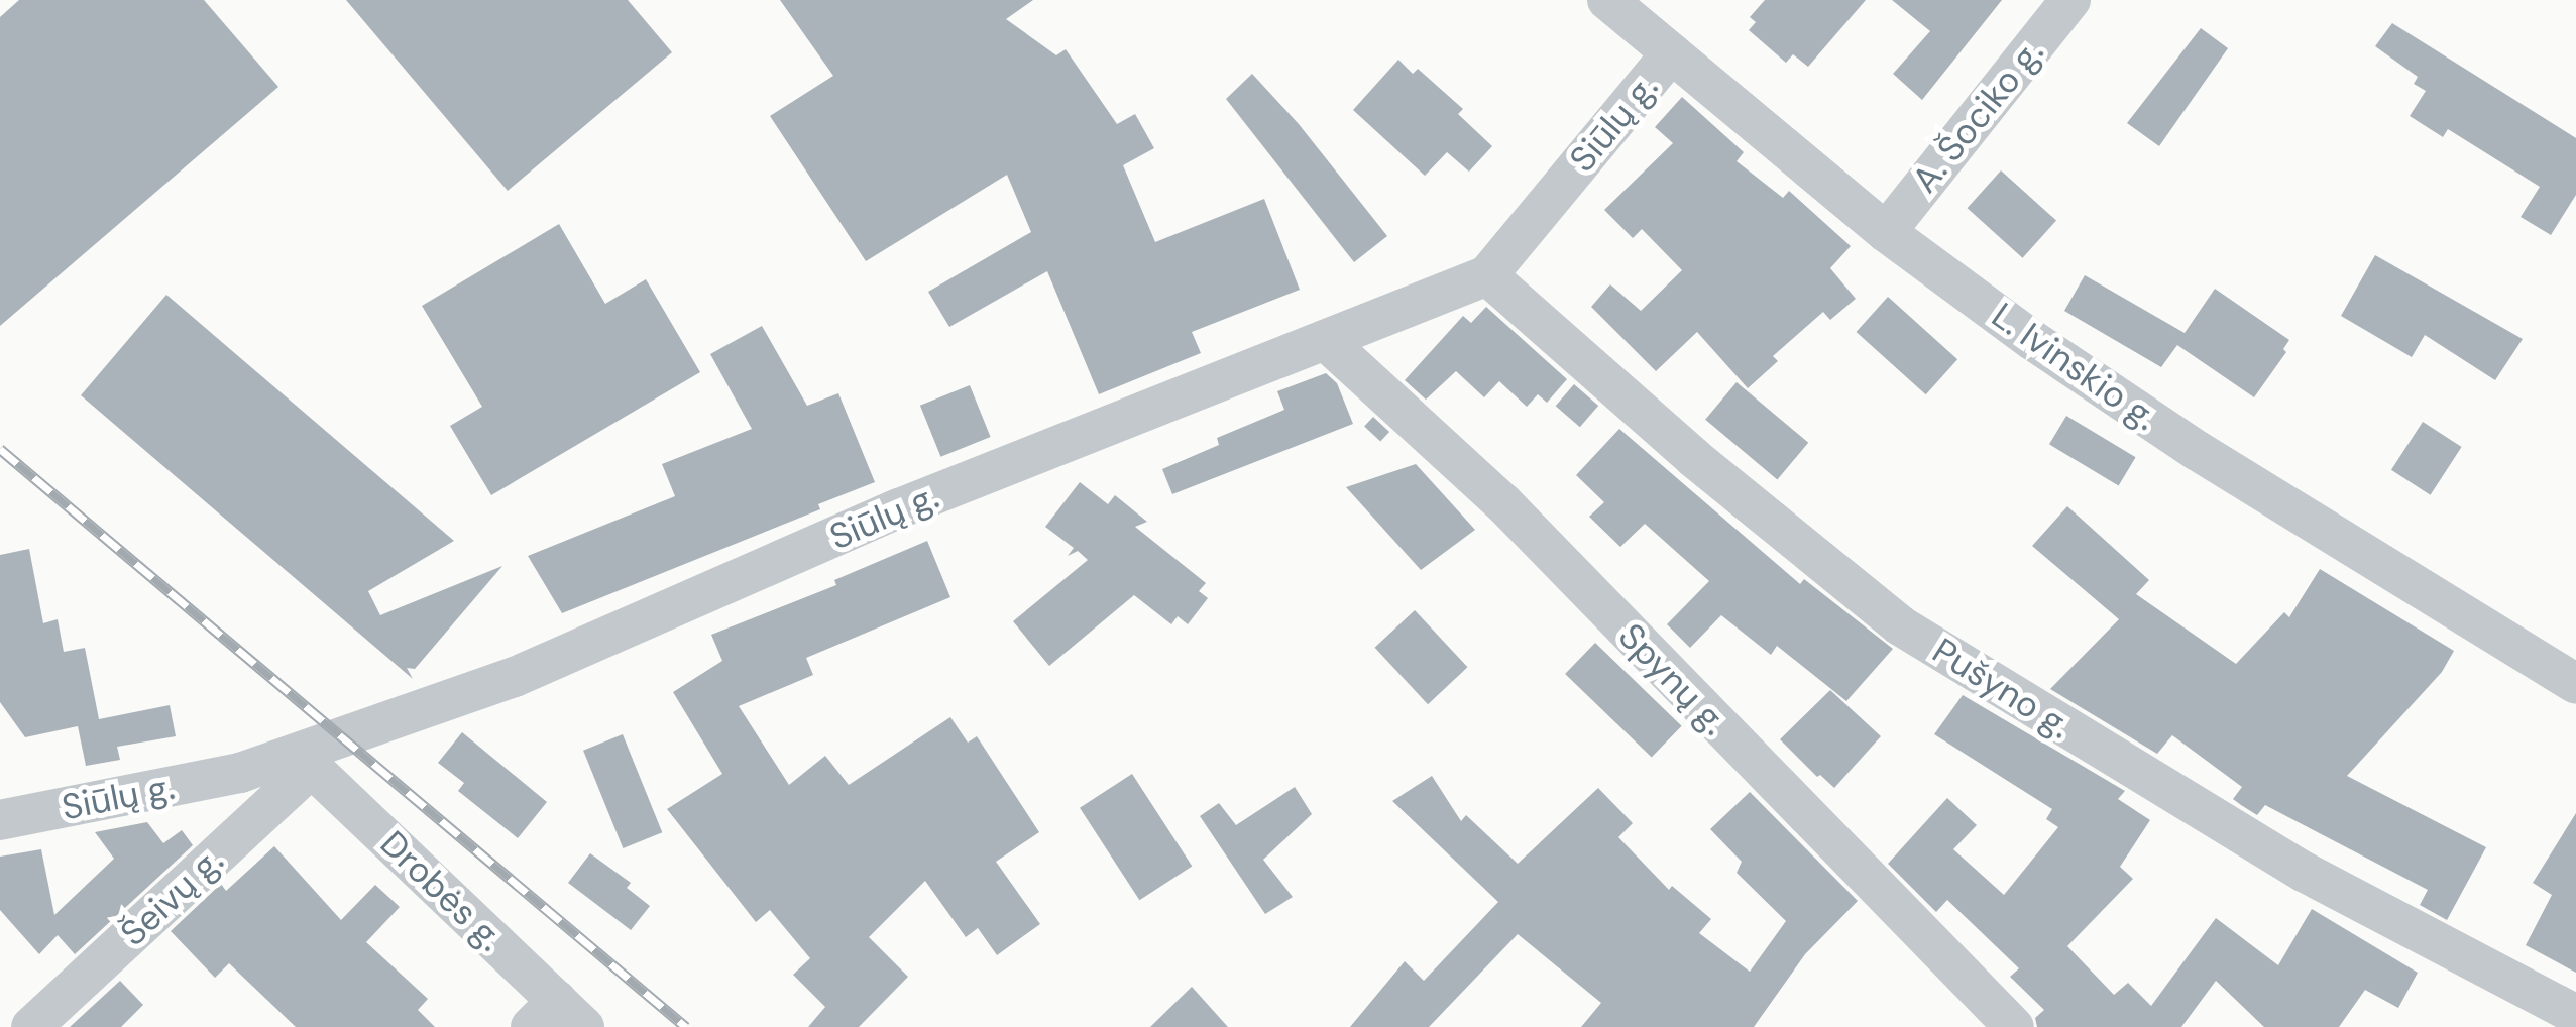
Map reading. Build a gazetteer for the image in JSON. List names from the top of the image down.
{
  "streets": {
    "street": [
      "A. Šociko g.",
      "Siūlų g.",
      "L. Ivinskio g.",
      "Spynų g.",
      "Pušyno g.",
      "Drobės g.",
      "Šeivų g."
    ]
  },
  "crossings": [
    ["A. Šociko g.", "L. Ivinskio g."],
    ["Siūlų g.", "L. Ivinskio g."],
    ["Siūlų g.", "Spynų g."],
    ["Siūlų g.", "Pušyno g."],
    ["Siūlų g.", "Drobės g."],
    ["Siūlų g.", "Šeivų g."],
    ["Drobės g.", "Šeivų g."]
  ]
}
